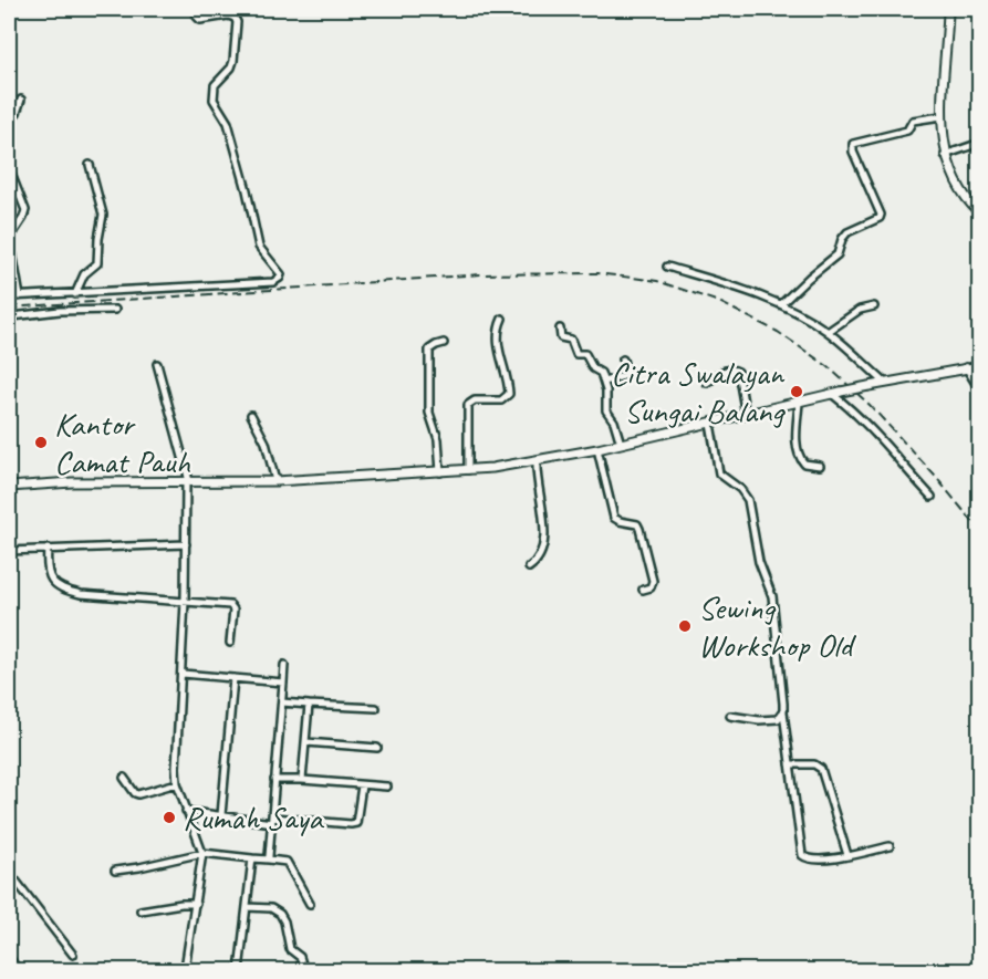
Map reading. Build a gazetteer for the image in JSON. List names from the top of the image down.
{
  "places": [
    "Citra Swalayan Sungai Balang",
    "Kantor Camat Pauh",
    "Sewing Workshop Old",
    "Rumah Saya"
  ]
}
